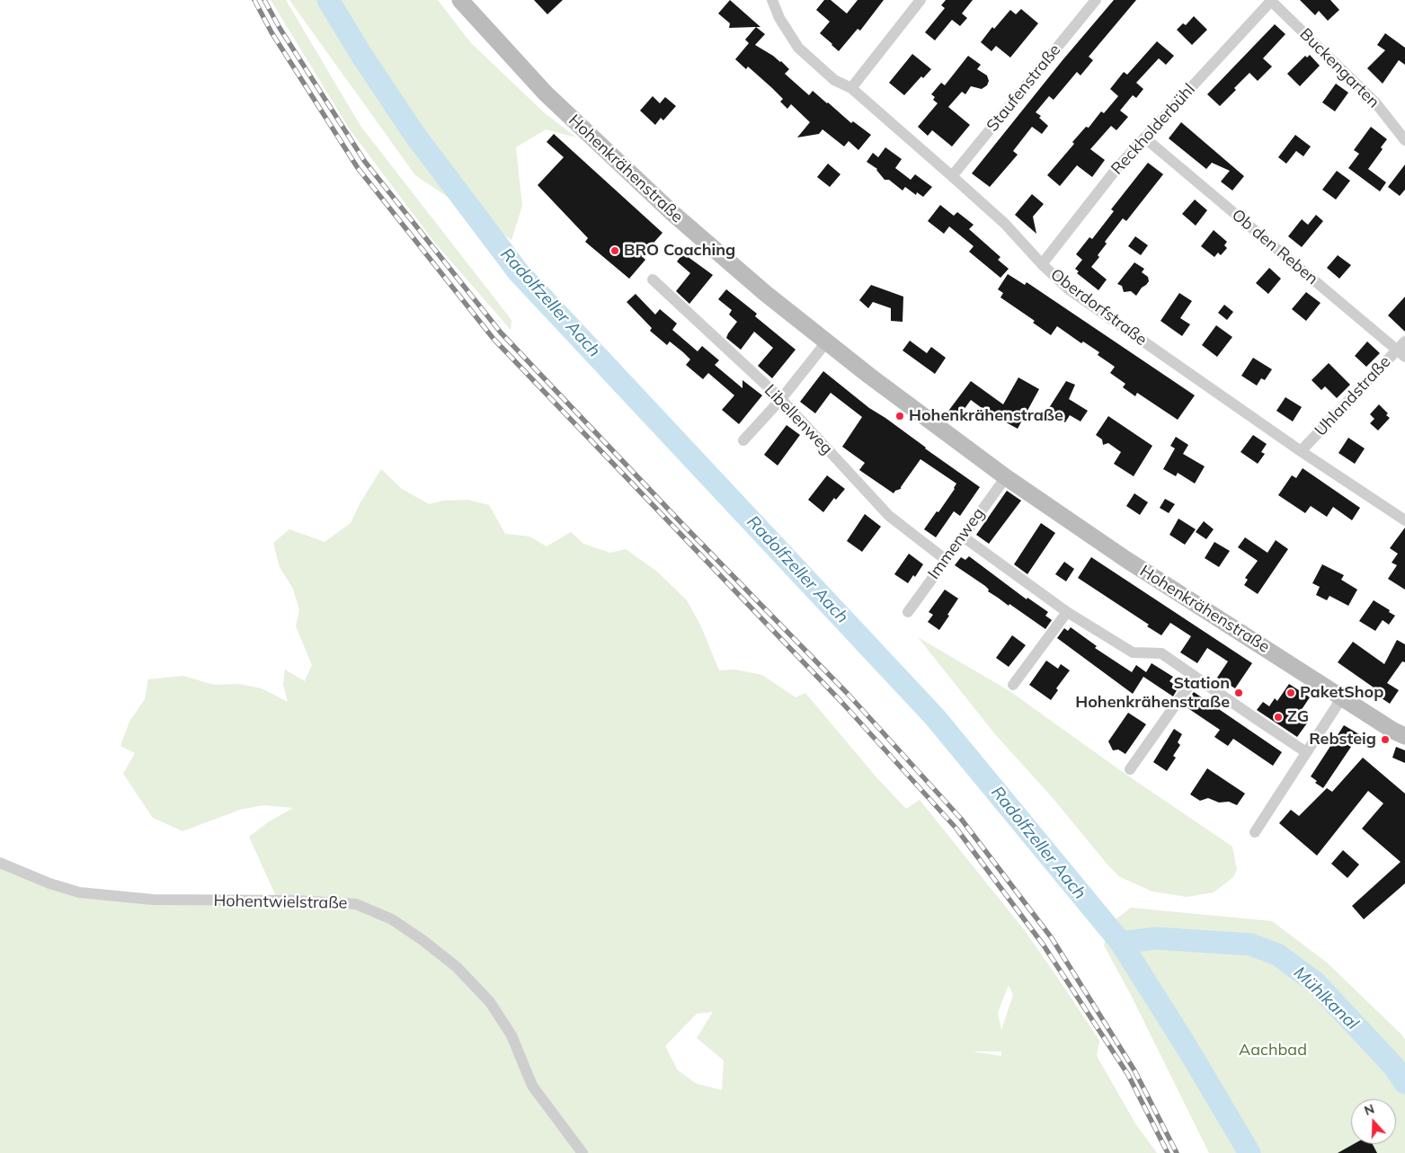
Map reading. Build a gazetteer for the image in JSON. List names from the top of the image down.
{
  "streets": {
    "main road": ["Hohenkrähenstraße"],
    "street": [
      "Buckengarten",
      "Staufenstraße",
      "Reckholderbühl",
      "Ob den Reben",
      "Oberdorfstraße",
      "Uhlandstraße",
      "Libellenweg",
      "Immenweg",
      "Hohentwielstraße"
    ]
  },
  "crossings": [
    ["Buckengarten", "Reckholderbühl"],
    ["Staufenstraße", "Oberdorfstraße"],
    ["Reckholderbühl", "Ob den Reben"],
    ["Reckholderbühl", "Oberdorfstraße"],
    ["Hohenkrähenstraße", "Immenweg"],
    ["Ob den Reben", "Uhlandstraße"],
    ["Oberdorfstraße", "Uhlandstraße"],
    ["Libellenweg", "Immenweg"]
  ],
  "water": ["Radolfzeller Aach", "Mühlkanal"],
  "parks": ["Aachbad"],
  "places": [
    "BRO Coaching",
    "Hohenkrähenstraße",
    "Station Hohenkrähenstraße",
    "PaketShop",
    "ZG",
    "Rebsteig"
  ],
  "north": "top"
}
